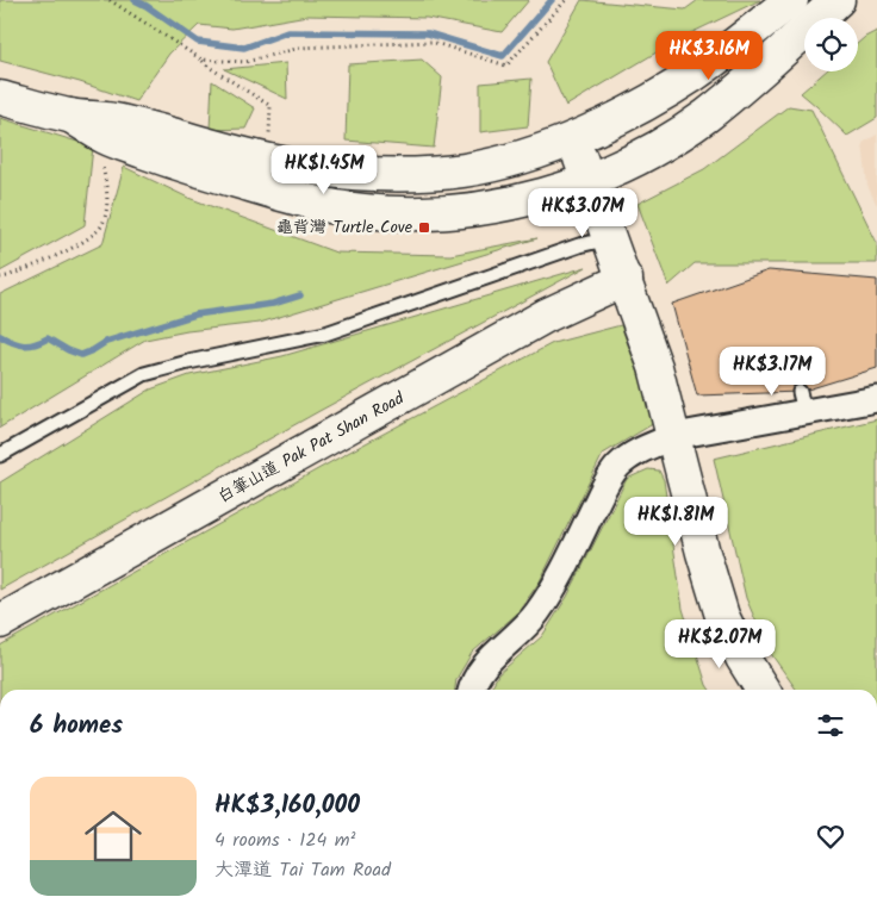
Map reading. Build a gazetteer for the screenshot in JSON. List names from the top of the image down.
{
  "streets": {
    "main road": ["白筆山道 Pak Pat Shan Road"]
  },
  "places": {
    "transit": ["龜背灣 Turtle Cove"]
  },
  "page": {
    "price": [
      "HK$3.16M",
      "HK$1.45M",
      "HK$3.07M",
      "HK$3.17M",
      "HK$1.81M",
      "HK$2.07M"
    ],
    "heading": "6 homes",
    "list": [
      {
        "name": "HK$3,160,000",
        "note": "4 rooms · 124 m² · 大潭道 Tai Tam Road"
      }
    ]
  }
}
